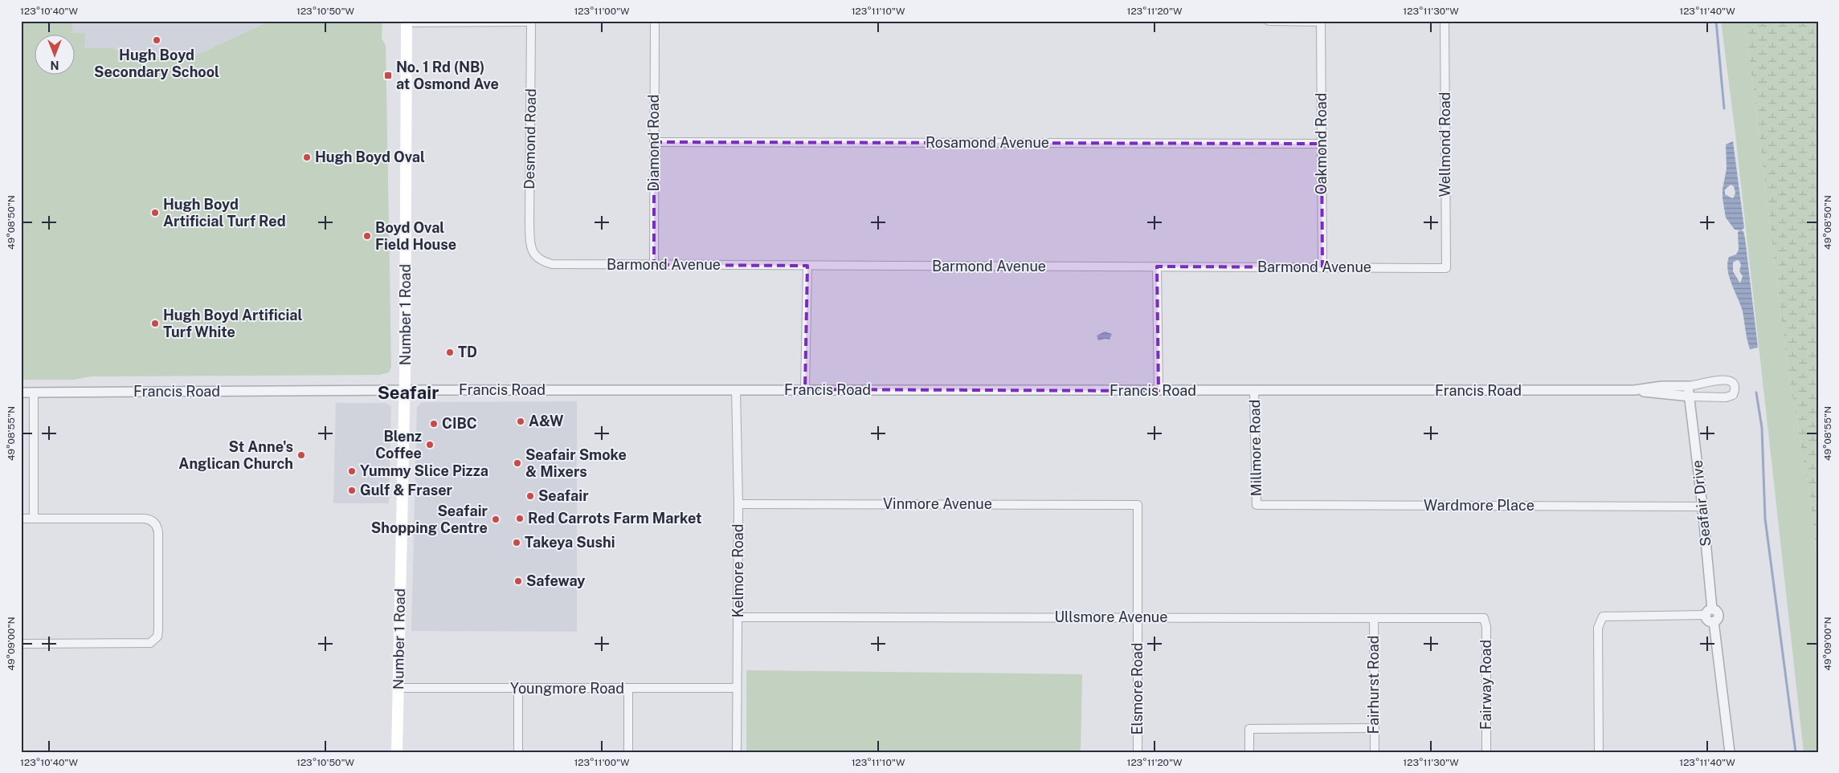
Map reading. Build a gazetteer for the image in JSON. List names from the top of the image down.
{
  "streets": {
    "main road": ["Number 1 Road"],
    "street": [
      "Desmond Road",
      "Diamond Road",
      "Rosamond Avenue",
      "Oakmond Road",
      "Wellmond Road",
      "Barmond Avenue",
      "Francis Road",
      "Millmore Road",
      "Seafair Drive",
      "Vinmore Avenue",
      "Wardmore Place",
      "Kelmore Road",
      "Ullsmore Avenue",
      "Fairhurst Road",
      "Fairway Road",
      "Youngmore Road",
      "Elsmore Road"
    ]
  },
  "crossings": [
    ["Desmond Road", "Barmond Avenue"],
    ["Diamond Road", "Rosamond Avenue"],
    ["Diamond Road", "Barmond Avenue"],
    ["Rosamond Avenue", "Oakmond Road"],
    ["Oakmond Road", "Barmond Avenue"],
    ["Wellmond Road", "Barmond Avenue"],
    ["Number 1 Road", "Francis Road"],
    ["Number 1 Road", "Youngmore Road"],
    ["Francis Road", "Millmore Road"],
    ["Francis Road", "Seafair Drive"],
    ["Francis Road", "Kelmore Road"],
    ["Millmore Road", "Wardmore Place"],
    ["Seafair Drive", "Wardmore Place"],
    ["Vinmore Avenue", "Kelmore Road"],
    ["Vinmore Avenue", "Elsmore Road"],
    ["Kelmore Road", "Ullsmore Avenue"],
    ["Kelmore Road", "Youngmore Road"],
    ["Ullsmore Avenue", "Fairhurst Road"],
    ["Ullsmore Avenue", "Fairway Road"],
    ["Ullsmore Avenue", "Elsmore Road"]
  ],
  "districts": ["Seafair"],
  "places": {
    "other": [
      "Hugh Boyd Secondary School",
      "Hugh Boyd Oval",
      "Hugh Boyd Artificial Turf Red",
      "Boyd Oval Field House",
      "Hugh Boyd Artificial Turf White",
      "TD",
      "A&W",
      "CIBC",
      "Blenz Coffee",
      "St Anne's Anglican Church",
      "Seafair Smoke & Mixers",
      "Yummy Slice Pizza",
      "Gulf & Fraser",
      "Seafair",
      "Red Carrots Farm Market",
      "Seafair Shopping Centre",
      "Takeya Sushi",
      "Safeway"
    ],
    "transit": ["No. 1 Rd (NB) at Osmond Ave"]
  },
  "north": "bottom",
  "coordinates": [
    "123°10'40\"W",
    "123°10'50\"W",
    "123°11'00\"W",
    "123°11'10\"W",
    "123°11'20\"W",
    "123°11'30\"W",
    "123°11'40\"W",
    "49°08'50\"N",
    "49°08'55\"N",
    "49°09'00\"N"
  ]
}
